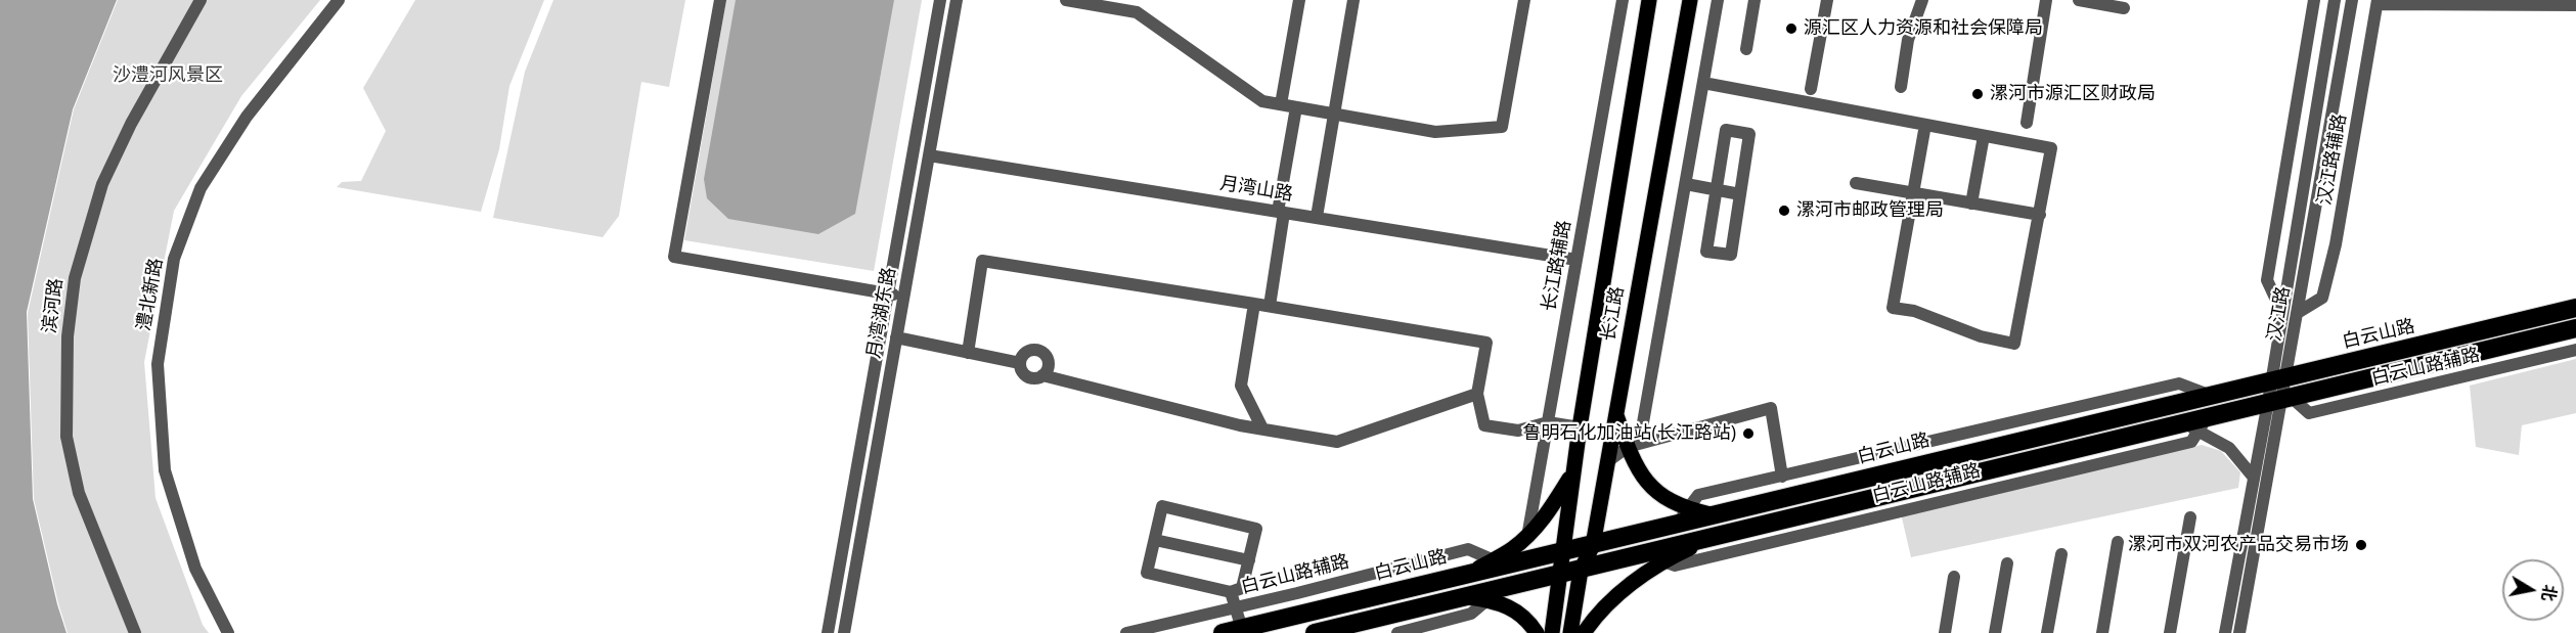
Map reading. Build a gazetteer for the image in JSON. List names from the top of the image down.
{
  "streets": {
    "highway": ["白云山路"],
    "main road": ["长江路"],
    "street": [
      "汉江路辅路",
      "月湾山路",
      "长江路辅路",
      "澧北新路",
      "滨河路",
      "月湾湖东路",
      "汉江路",
      "白云山路辅路"
    ]
  },
  "crossings": [
    ["汉江路辅路", "汉江路"],
    ["月湾山路", "长江路辅路"],
    ["月湾山路", "月湾湖东路"],
    ["长江路", "白云山路"],
    ["汉江路", "白云山路"],
    ["汉江路", "白云山路辅路"],
    ["白云山路", "白云山路辅路"]
  ],
  "parks": ["沙澧河风景区"],
  "places": [
    "源汇区人力资源和社会保障局",
    "漯河市源汇区财政局",
    "漯河市邮政管理局",
    "鲁明石化加油站(长江路站)",
    "漯河市双河农产品交易市场"
  ],
  "north": "right"
}
